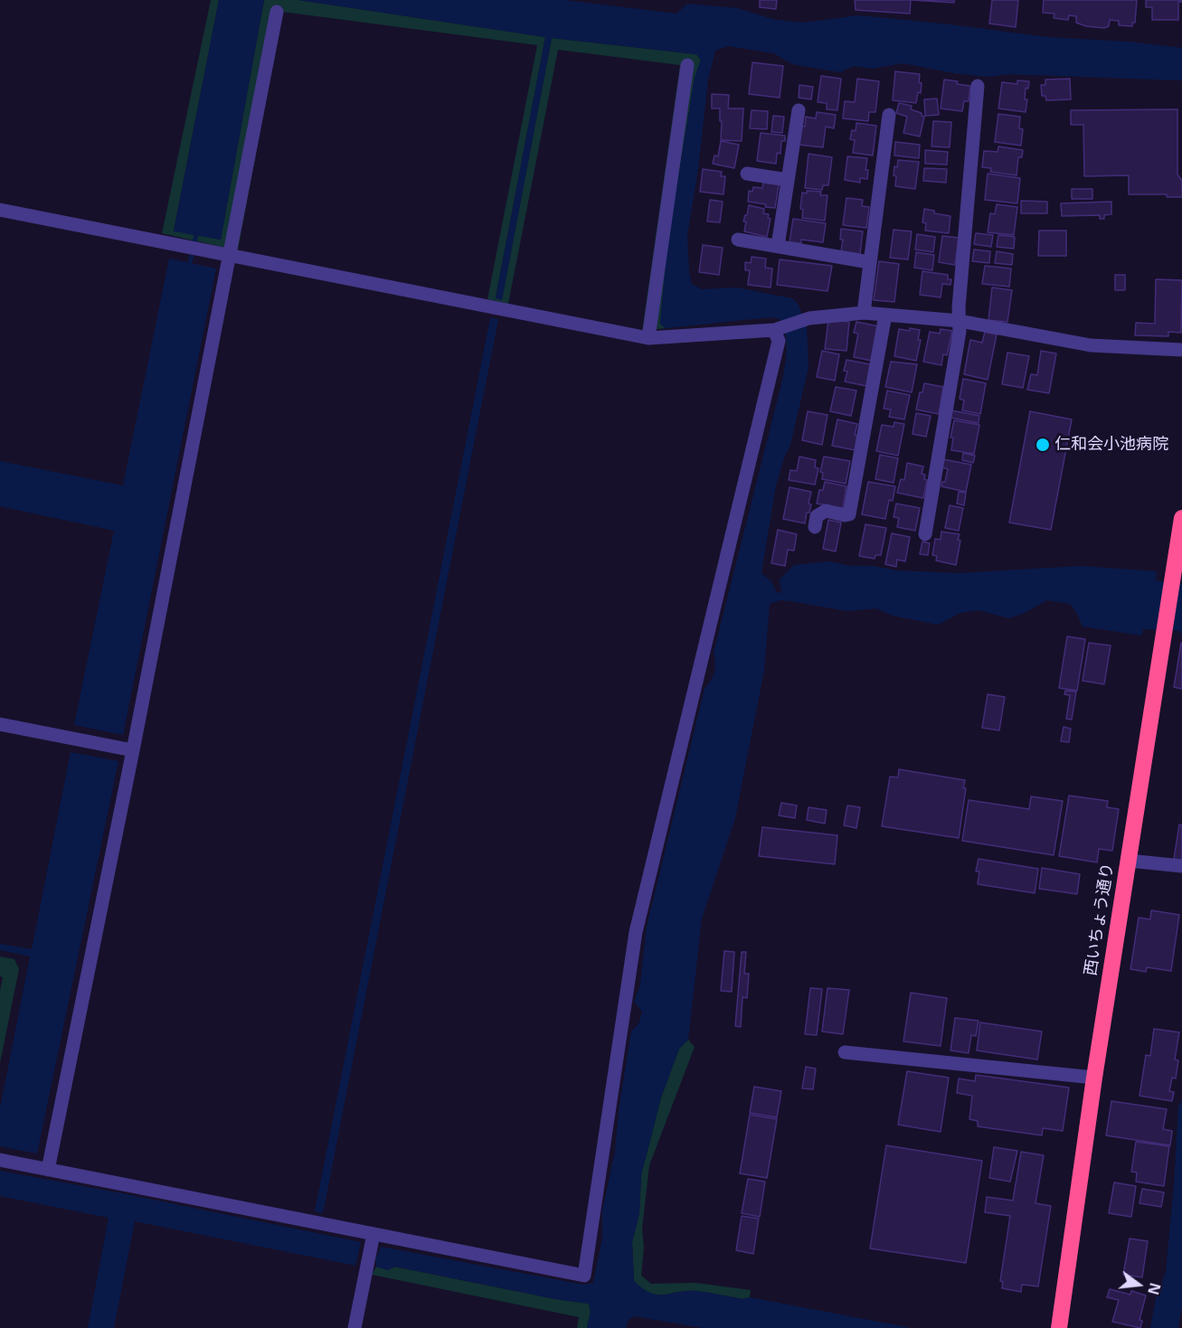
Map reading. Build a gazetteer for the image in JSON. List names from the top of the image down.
{
  "streets": {
    "highway": ["西いちょう通り"]
  },
  "places": ["仁和会小池病院"],
  "north": "right"
}
